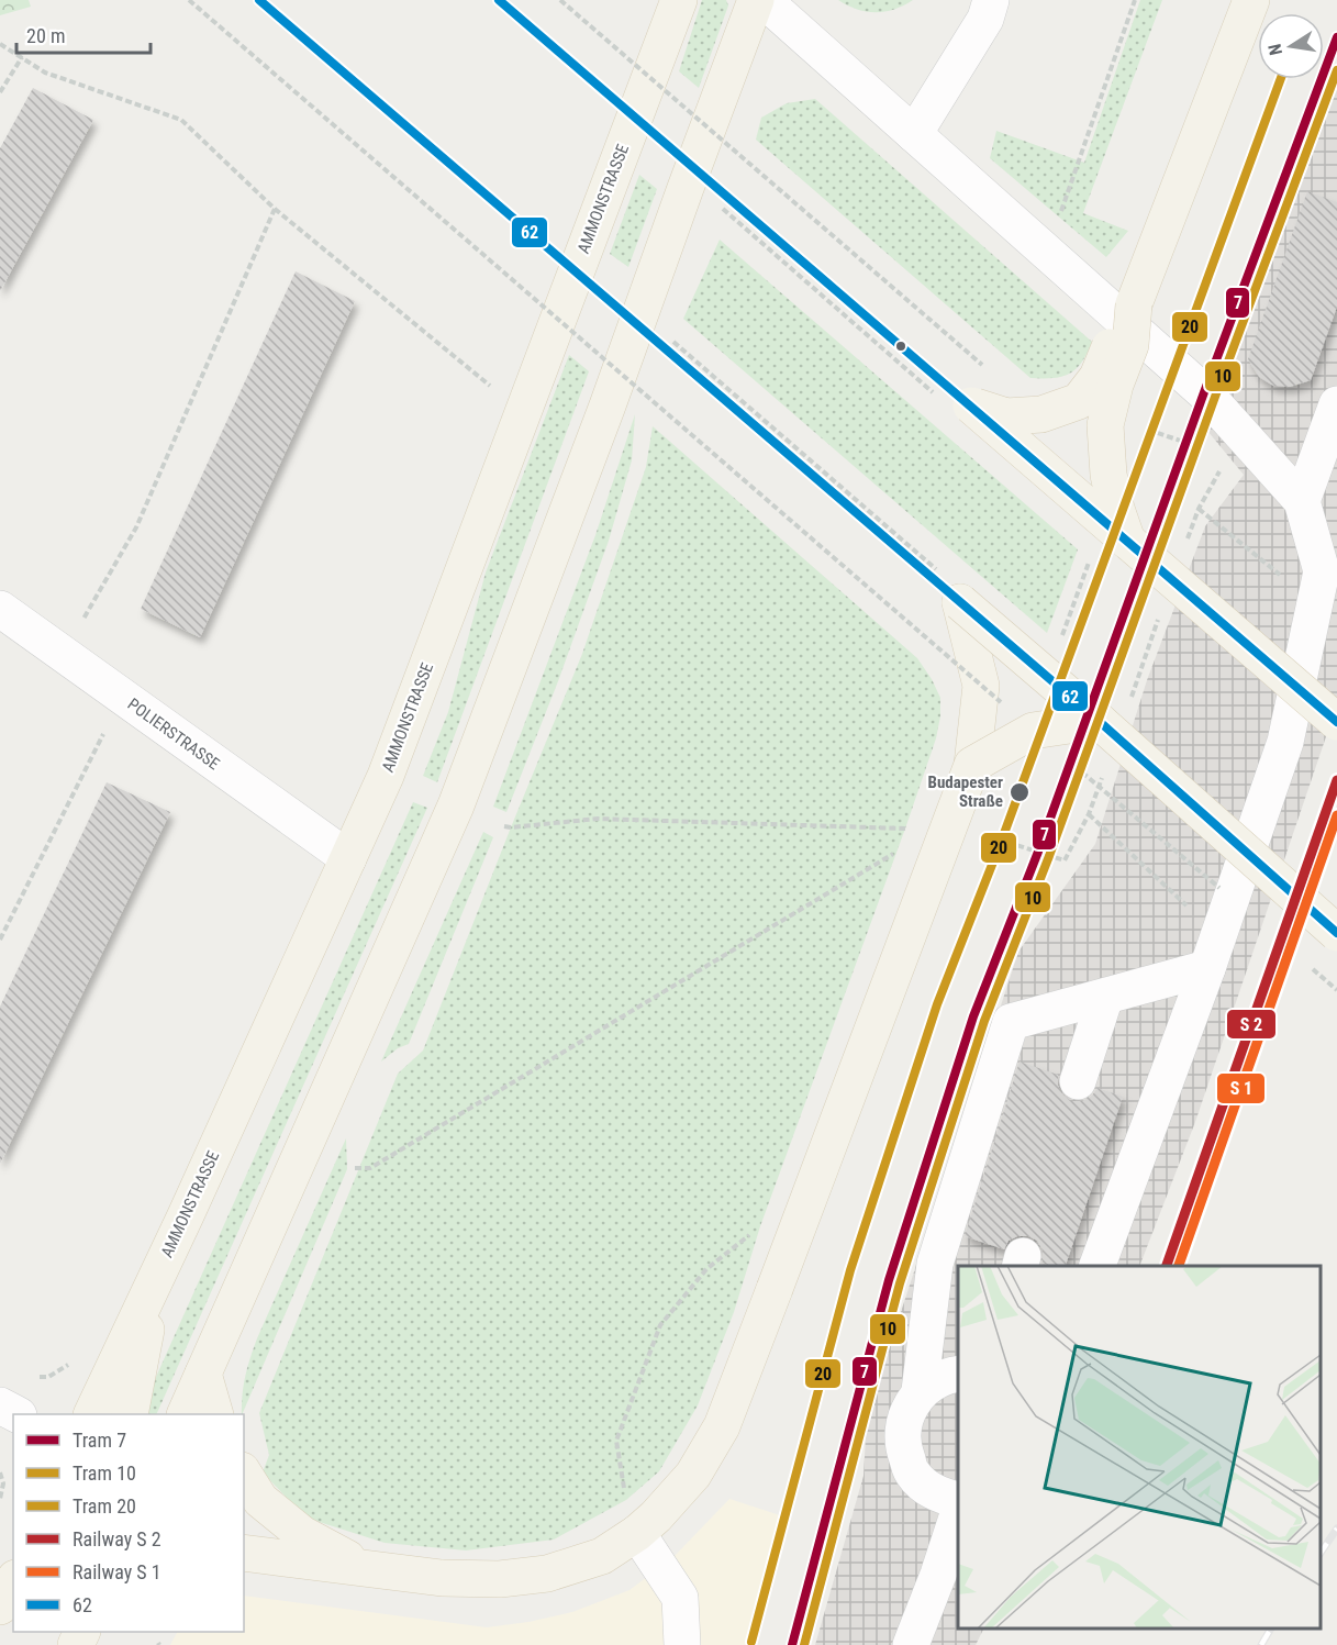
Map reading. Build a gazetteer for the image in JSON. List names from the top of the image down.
{
  "streets": {
    "main road": ["AMMONSTRASSE"],
    "street": ["POLIERSTRASSE"]
  },
  "crossings": [
    ["AMMONSTRASSE", "POLIERSTRASSE"]
  ],
  "places": ["Budapester Straße"],
  "lines": [
    "transit line 62",
    "tram line 7",
    "tram line 10",
    "tram line 20"
  ],
  "legend": [
    "Tram 7",
    "Tram 10",
    "Tram 20",
    "Railway S 2",
    "Railway S 1",
    "62"
  ],
  "scale_bar": "20 m",
  "north": "left"
}
